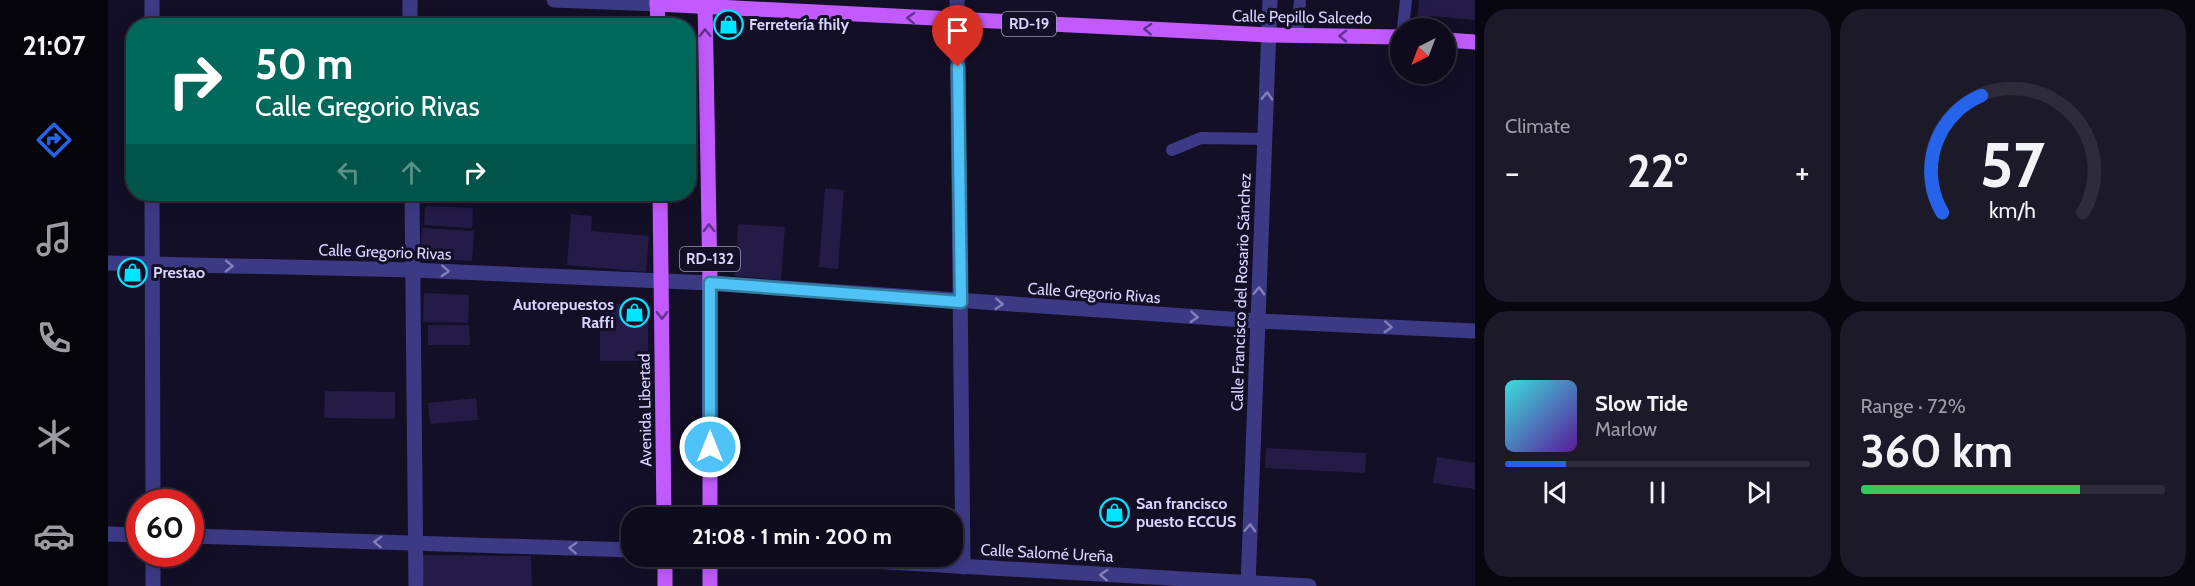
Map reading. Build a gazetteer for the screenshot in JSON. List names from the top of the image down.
{
  "streets": {
    "main road": [
      "Calle Pepillo Salcedo",
      "RD-19",
      "RD-132",
      "Avenida Libertad"
    ],
    "street": ["Calle Gregorio Rivas", "Calle Francisco del Rosario Sánchez", "Calle Salomé Ureña"]
  },
  "crossings": [
    ["Calle Pepillo Salcedo", "RD-132"],
    ["Calle Pepillo Salcedo", "Calle Francisco del Rosario Sánchez"],
    ["Calle Gregorio Rivas", "RD-132"],
    ["Calle Gregorio Rivas", "Calle Francisco del Rosario Sánchez"],
    ["Calle Gregorio Rivas", "Avenida Libertad"],
    ["Calle Francisco del Rosario Sánchez", "Calle Salomé Ureña"]
  ],
  "one_way": [
    "Calle Pepillo Salcedo",
    "Calle Gregorio Rivas",
    "Calle Francisco del Rosario Sánchez",
    "Calle Salomé Ureña"
  ],
  "places": {
    "shop": [
      "Ferretería fhily",
      "Prestao",
      "Autorepuestos Raffi",
      "San francisco puesto ECCUS"
    ]
  },
  "north": "bottom left",
  "page": {
    "tabs": "21:07",
    "tile": [
      "Climate",
      ["Range · 72%", "360 km"]
    ],
    "turn": ["50 m", "Calle Gregorio Rivas"],
    "heat": ["−", "22°", "+"],
    "song": ["Slow Tide", "Marlow"],
    "limit": "60",
    "trip": "21:08 · 1 min · 200 m",
    "gauge": ["57", "km/h"]
  }
}
